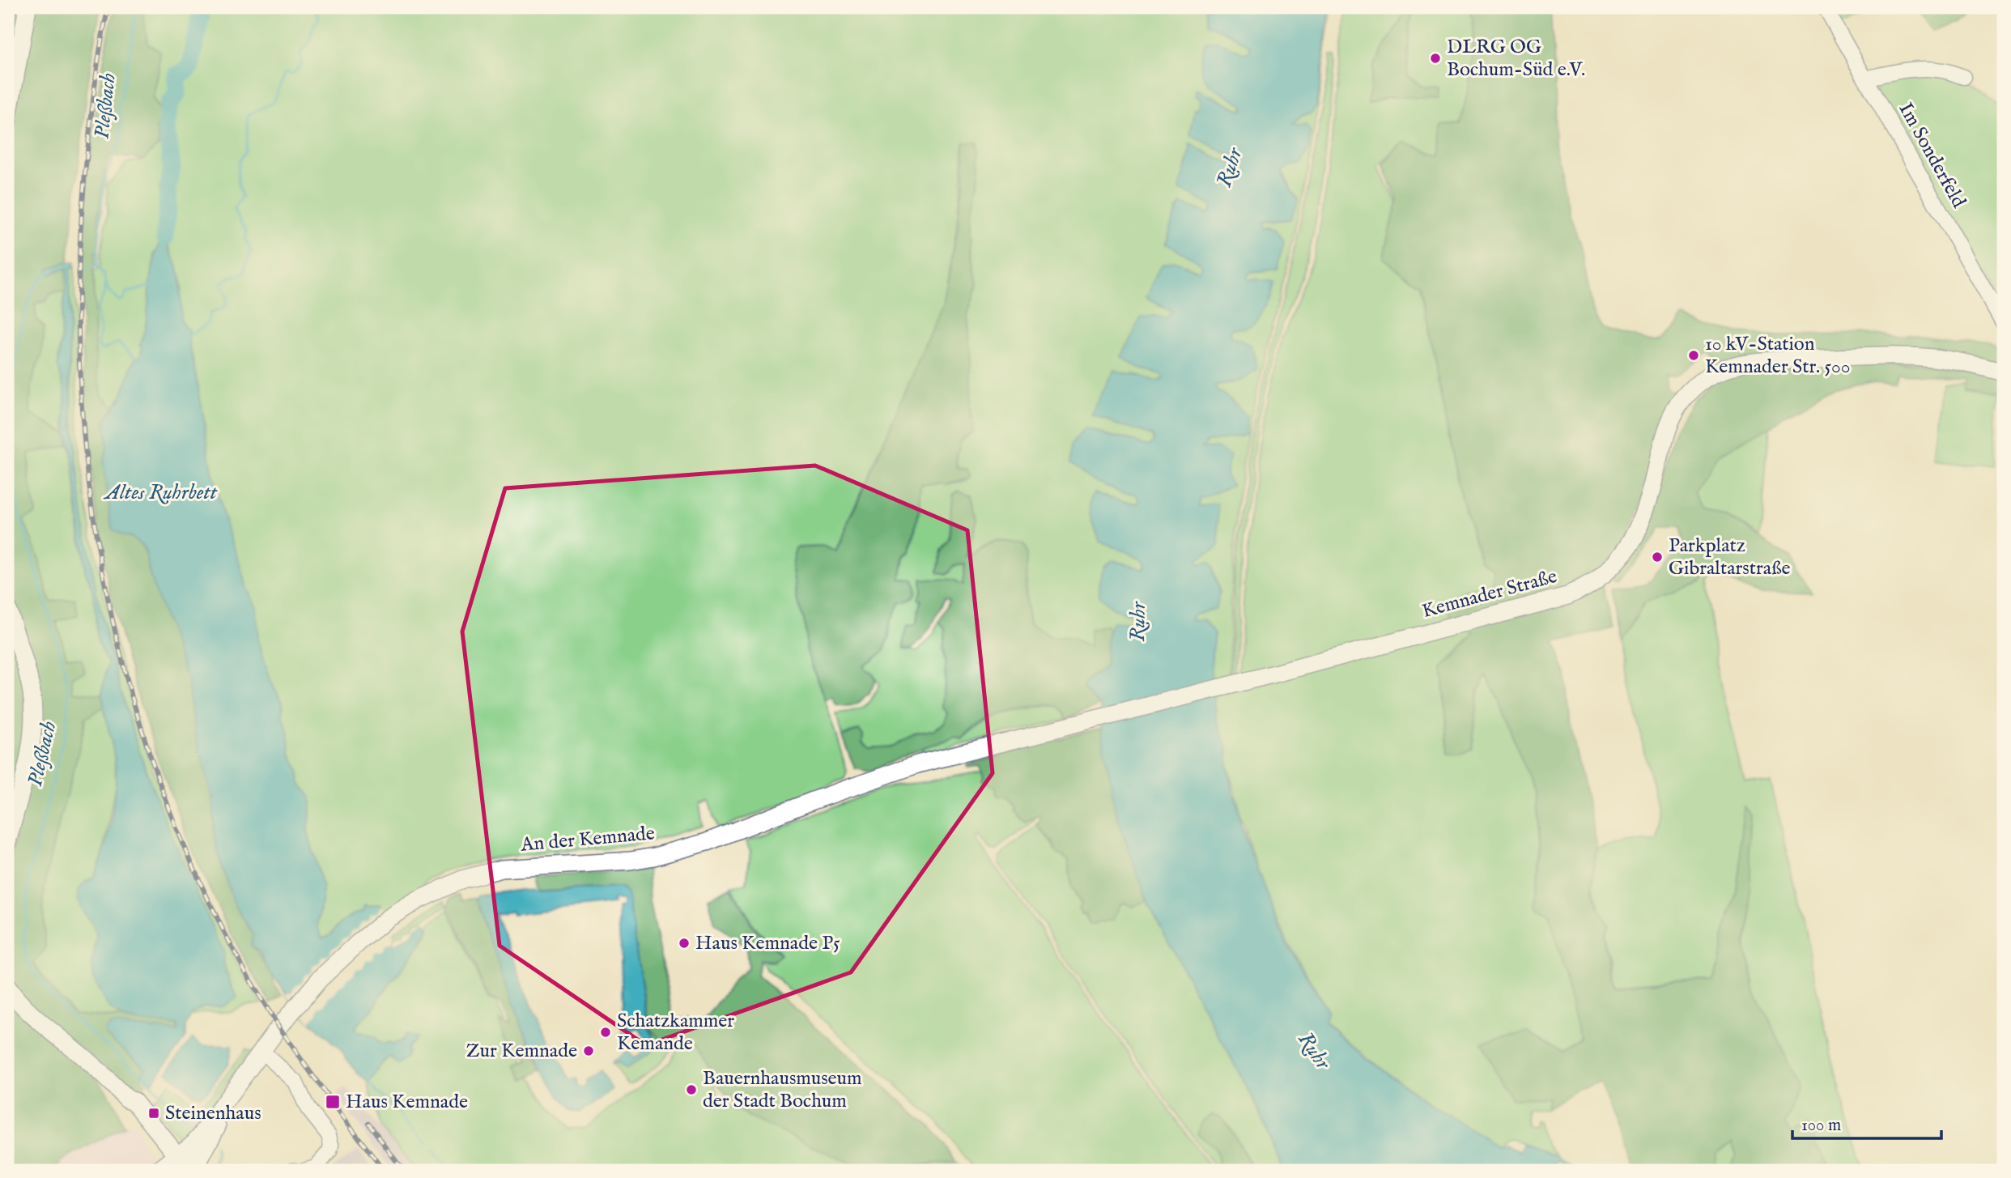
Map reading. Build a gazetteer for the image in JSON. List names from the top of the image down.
{
  "streets": {
    "main road": ["Kemnader Straße", "An der Kemnade"],
    "street": ["Im Sonderfeld"]
  },
  "crossings": [
    ["Kemnader Straße", "An der Kemnade"]
  ],
  "water": ["Pleßbach", "Ruhr", "Altes Ruhrbett"],
  "places": {
    "other": [
      "DLRG OG Bochum-Süd e.V.",
      "10 kV-Station Kemnader Str. 500",
      "Parkplatz Gibraltarstraße",
      "Haus Kemnade P5",
      "Schatzkammer Kemande",
      "Zur Kemnade",
      "Bauernhausmuseum der Stadt Bochum"
    ],
    "transit": ["Haus Kemnade", "Steinenhaus"]
  },
  "scale_bar": "100 m"
}
